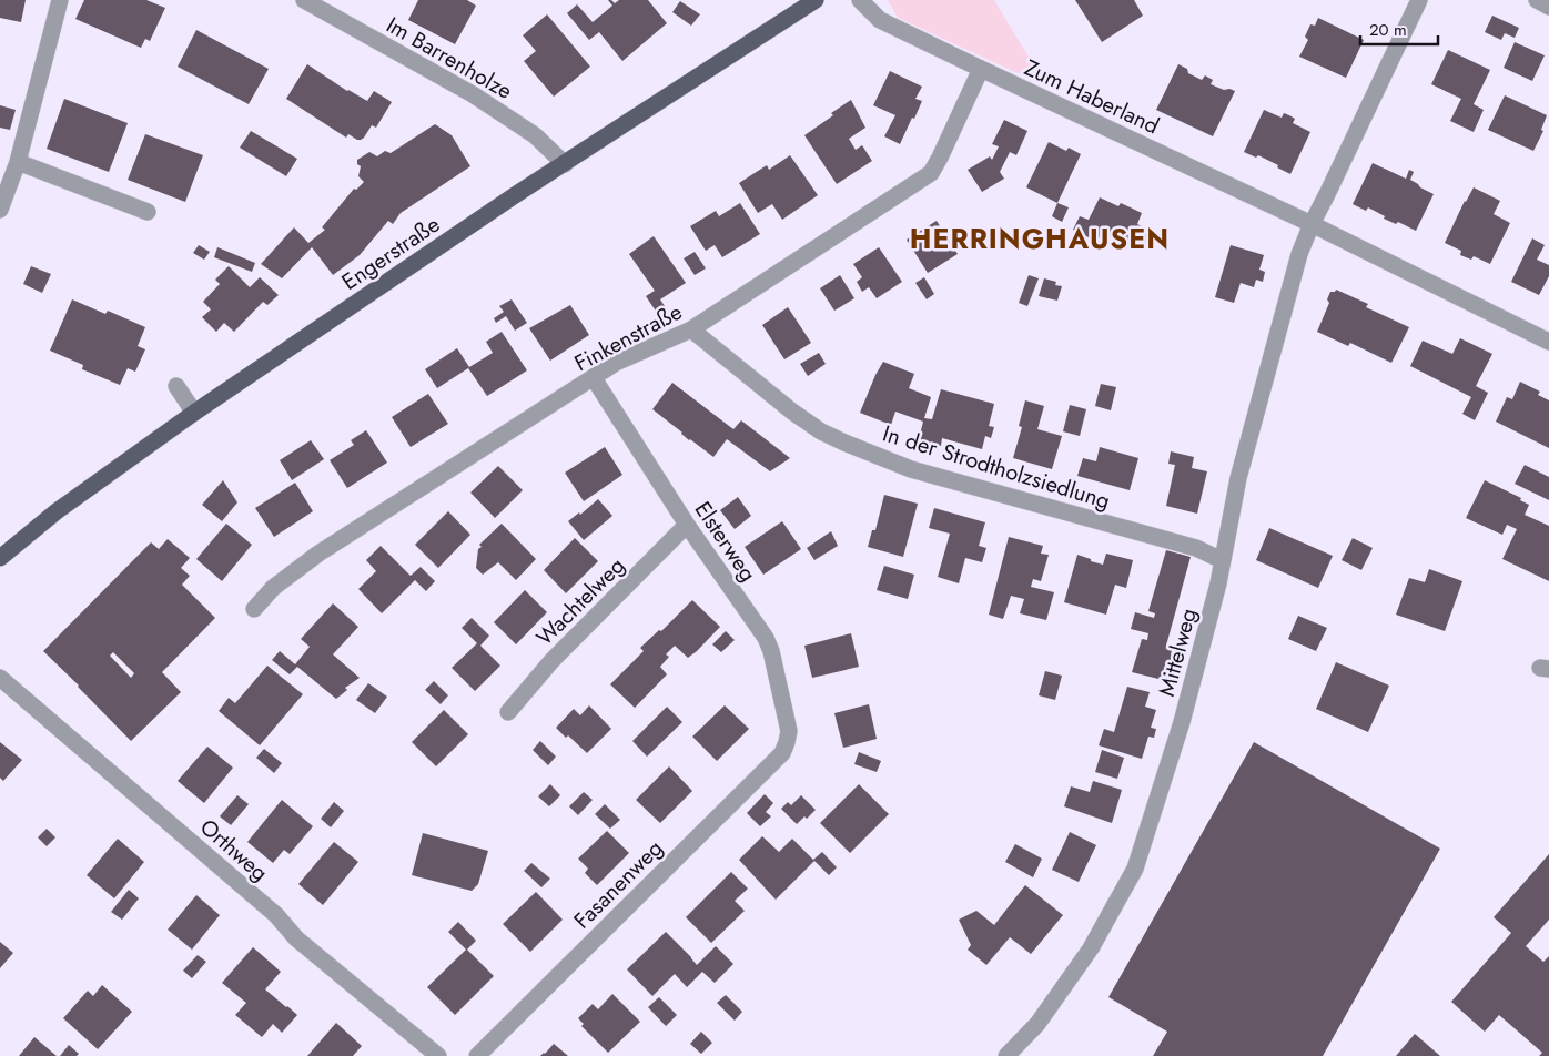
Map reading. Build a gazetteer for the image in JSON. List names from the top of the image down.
{
  "streets": {
    "main road": ["Engerstraße"],
    "street": [
      "Im Barrenholze",
      "Zum Haberland",
      "Finkenstraße",
      "In der Strodtholzsiedlung",
      "Elsterweg",
      "Wachtelweg",
      "Mittelweg",
      "Orthweg",
      "Fasanenweg"
    ]
  },
  "crossings": [
    ["Im Barrenholze", "Engerstraße"],
    ["Zum Haberland", "Finkenstraße"],
    ["Zum Haberland", "Mittelweg"],
    ["Finkenstraße", "In der Strodtholzsiedlung"],
    ["Finkenstraße", "Elsterweg"],
    ["In der Strodtholzsiedlung", "Mittelweg"],
    ["Elsterweg", "Wachtelweg"],
    ["Elsterweg", "Fasanenweg"]
  ],
  "districts": ["HERRINGHAUSEN"],
  "scale_bar": "20 m"
}
